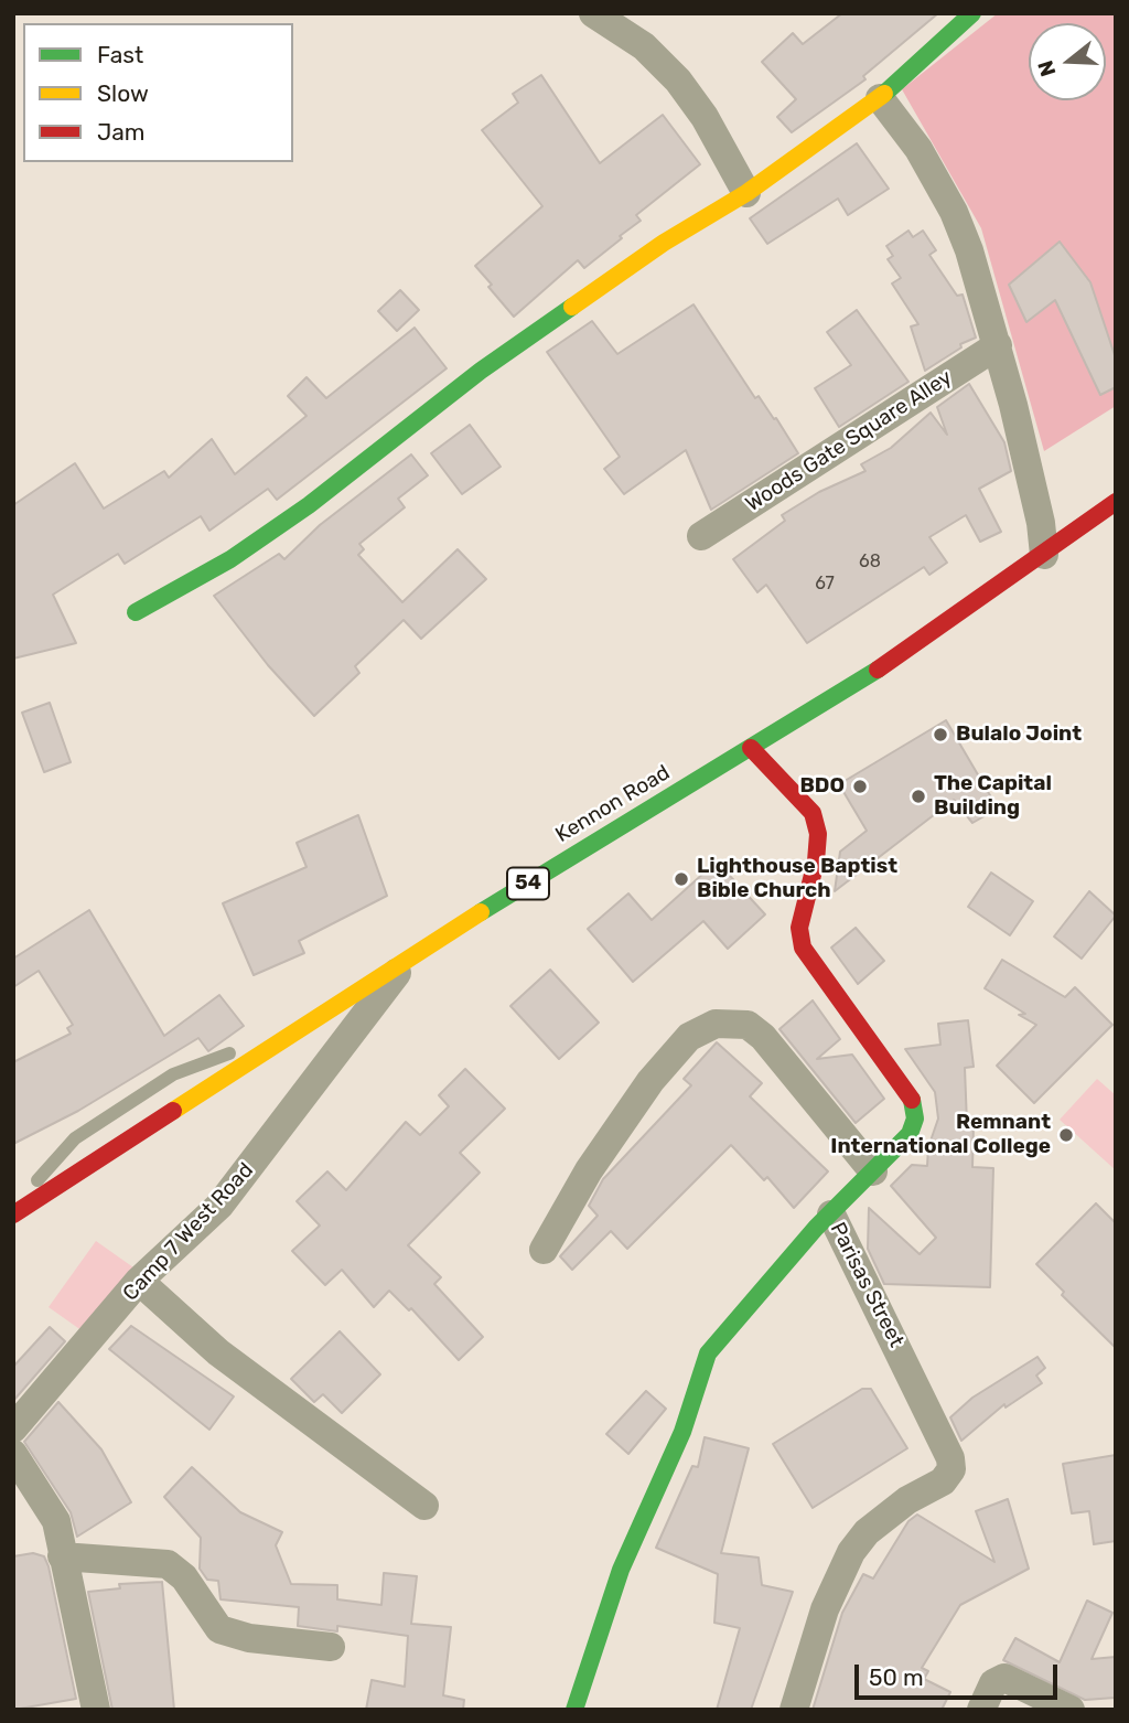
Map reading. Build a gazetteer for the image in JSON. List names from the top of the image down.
{
  "streets": {
    "main road": ["Kennon Road", "54", "Parisas Street"],
    "street": ["Woods Gate Square Alley", "Camp 7 West Road"]
  },
  "crossings": [
    ["Kennon Road", "Camp 7 West Road"],
    ["Kennon Road", "Parisas Street"]
  ],
  "places": [
    "Bulalo Joint",
    "BDO",
    "The Capital Building",
    "Lighthouse Baptist Bible Church",
    "Remnant International College"
  ],
  "house_numbers": ["68", "67"],
  "legend": ["Fast", "Slow", "Jam"],
  "scale_bar": "50 m",
  "north": "left"
}
